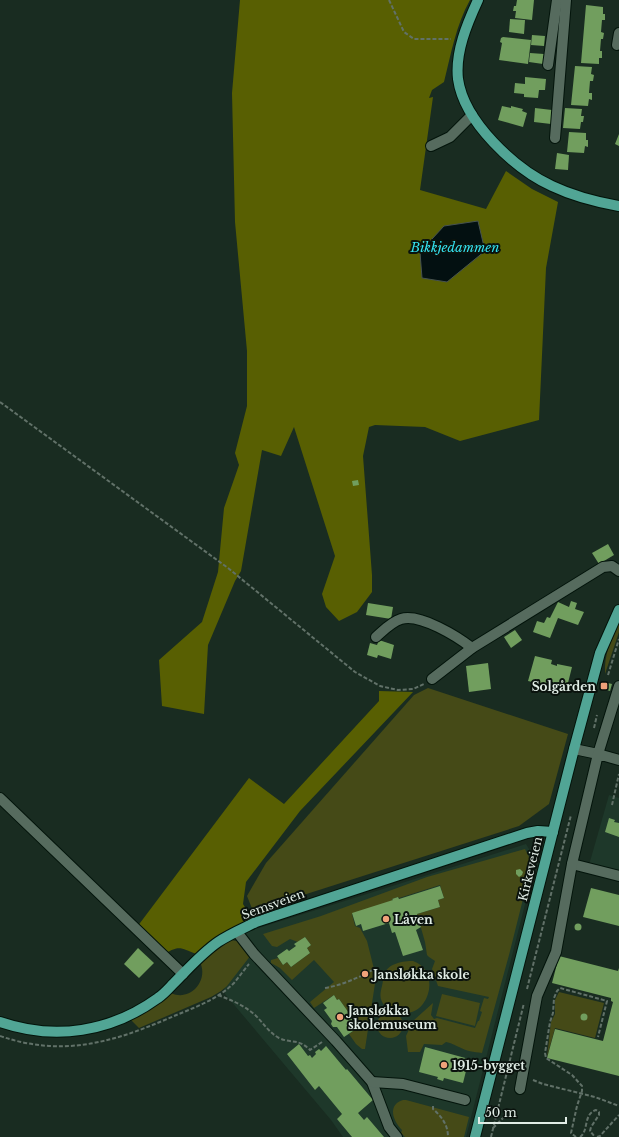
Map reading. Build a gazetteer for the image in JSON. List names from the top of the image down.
{
  "streets": {
    "main road": ["Kirkeveien", "Semsveien"]
  },
  "crossings": [
    ["Kirkeveien", "Semsveien"]
  ],
  "water": ["Bikkjedammen"],
  "places": {
    "transit": ["Solgården"],
    "other": [
      "Låven",
      "Jansløkka skole",
      "Jansløkka skolemuseum",
      "1915-bygget"
    ]
  },
  "scale_bar": "50 m"
}
